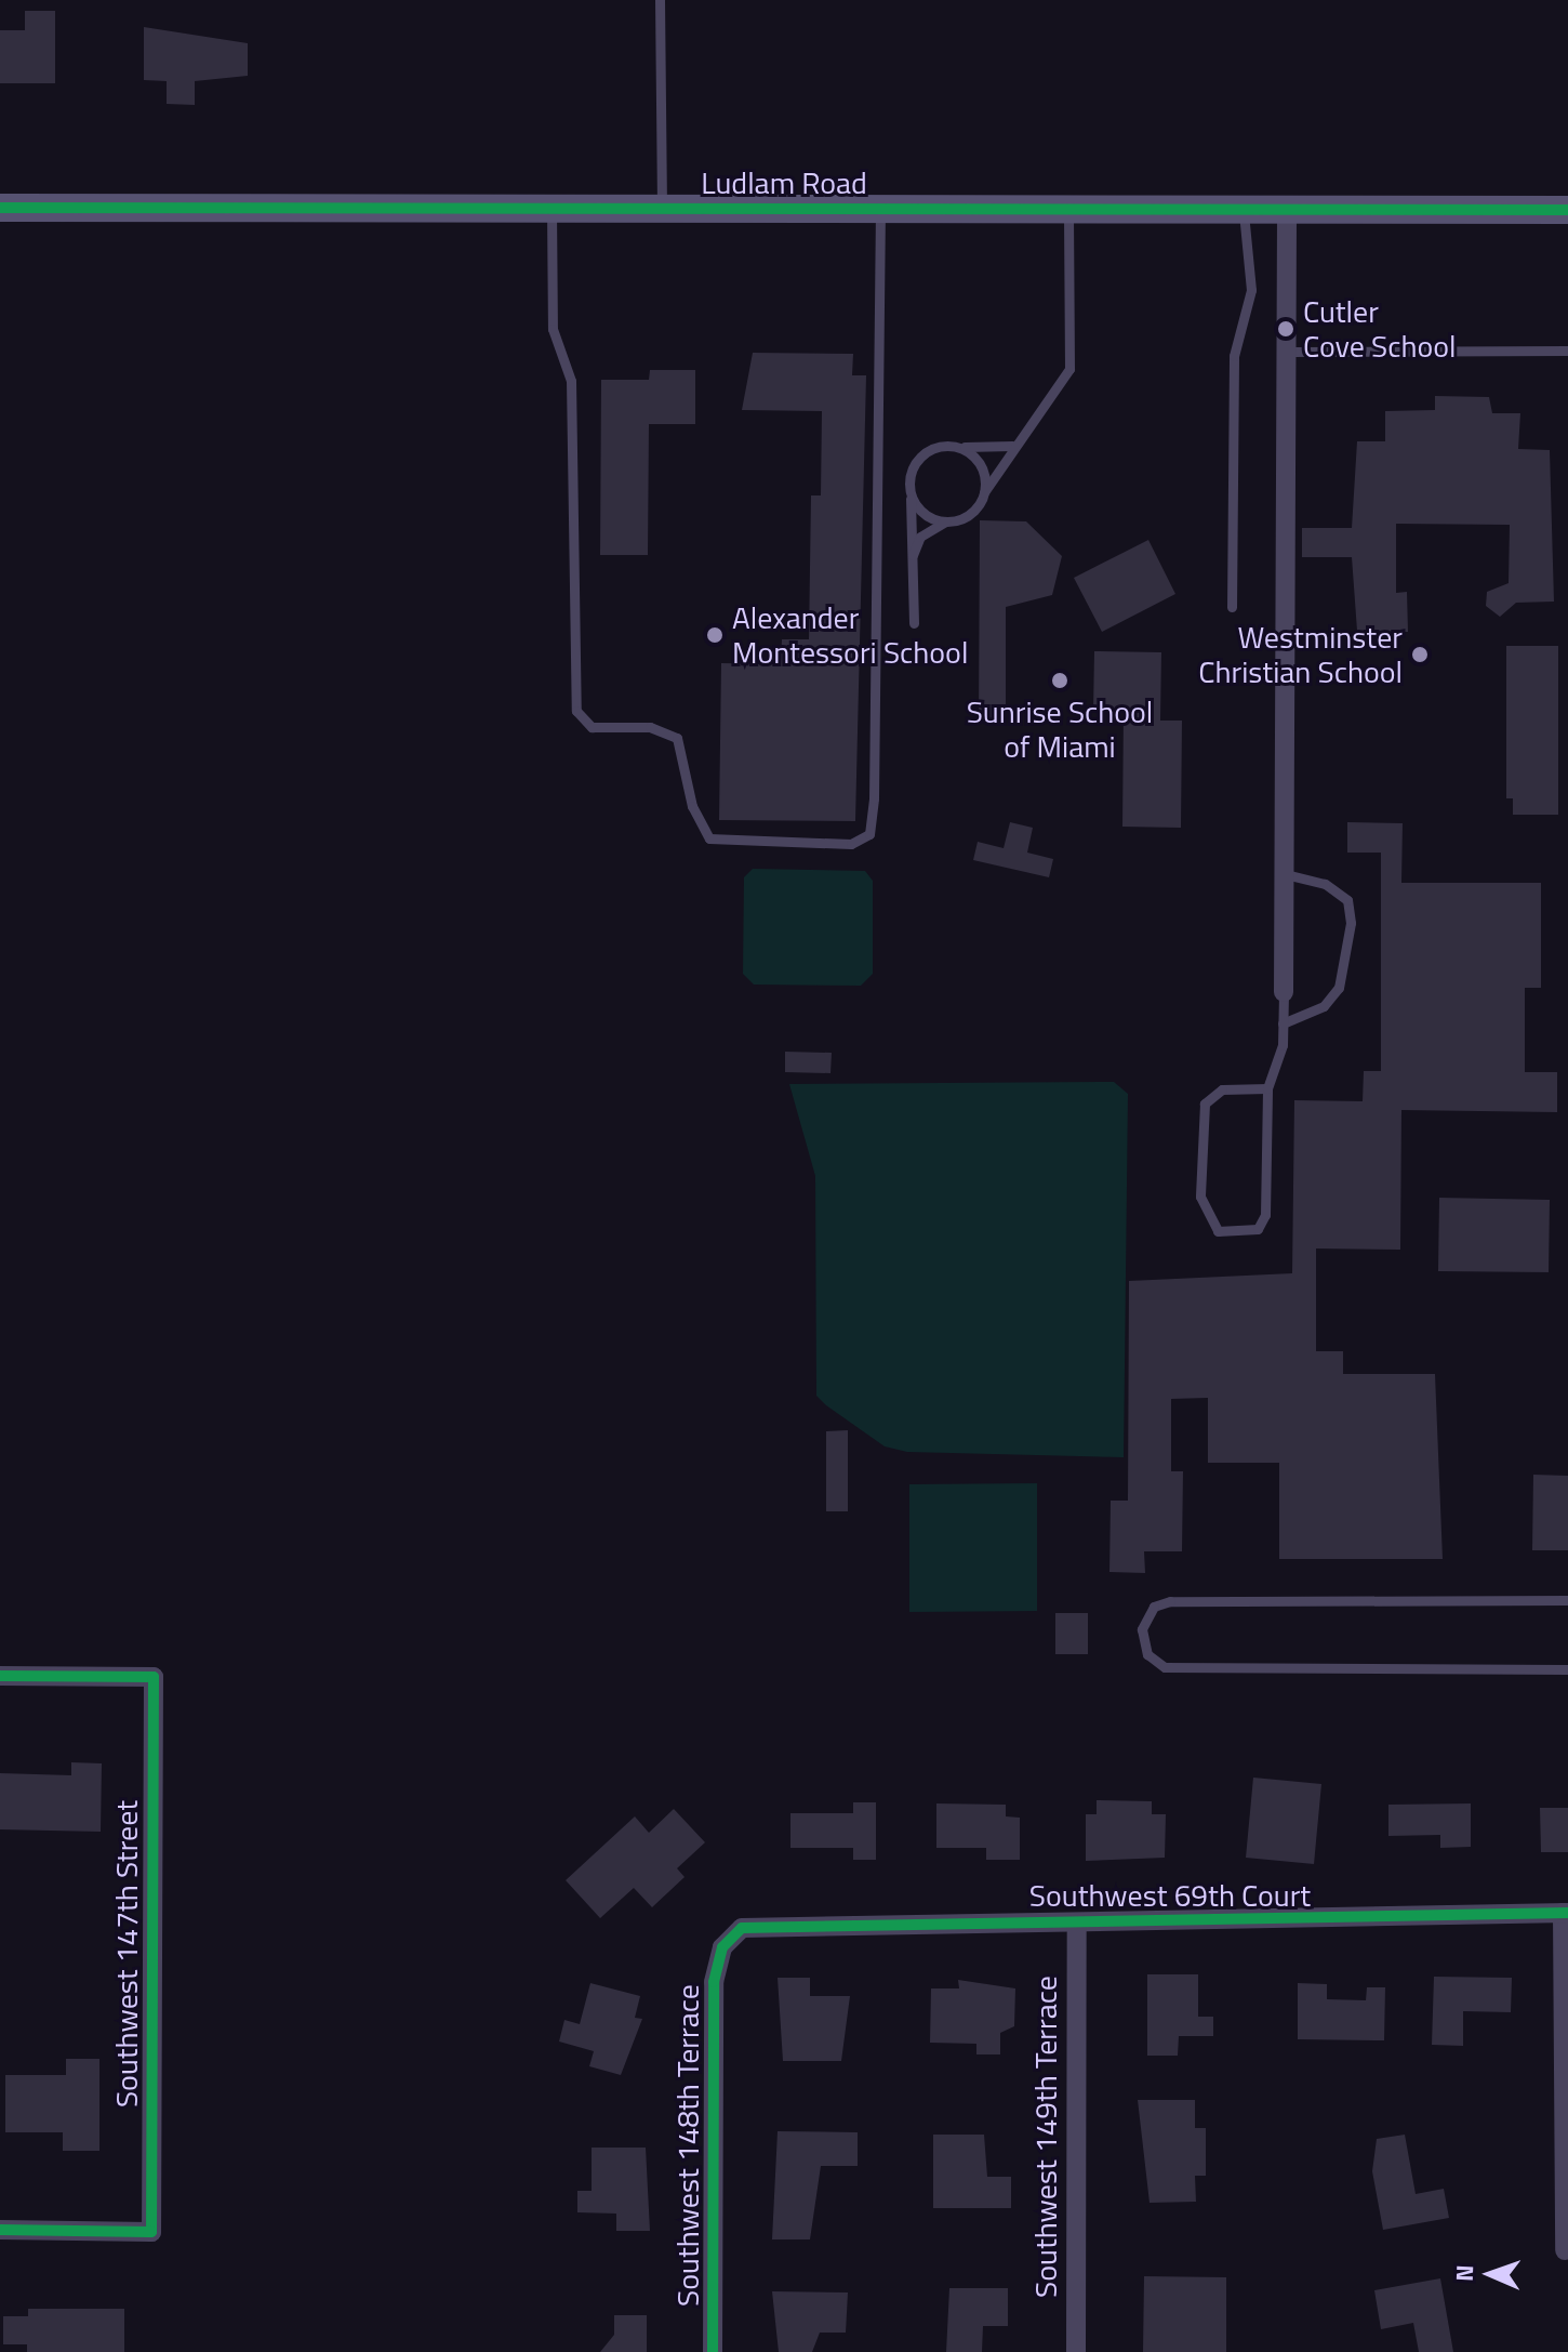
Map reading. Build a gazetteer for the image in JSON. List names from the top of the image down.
{
  "streets": {
    "street": [
      "Ludlam Road",
      "Southwest 69th Court",
      "Southwest 147th Street",
      "Southwest 149th Terrace",
      "Southwest 148th Terrace"
    ]
  },
  "crossings": [
    ["Southwest 69th Court", "Southwest 149th Terrace"],
    ["Southwest 69th Court", "Southwest 148th Terrace"]
  ],
  "places": [
    "Cutler Cove School",
    "Alexander Montessori School",
    "Westminster Christian School",
    "Sunrise School of Miami"
  ],
  "north": "left"
}
